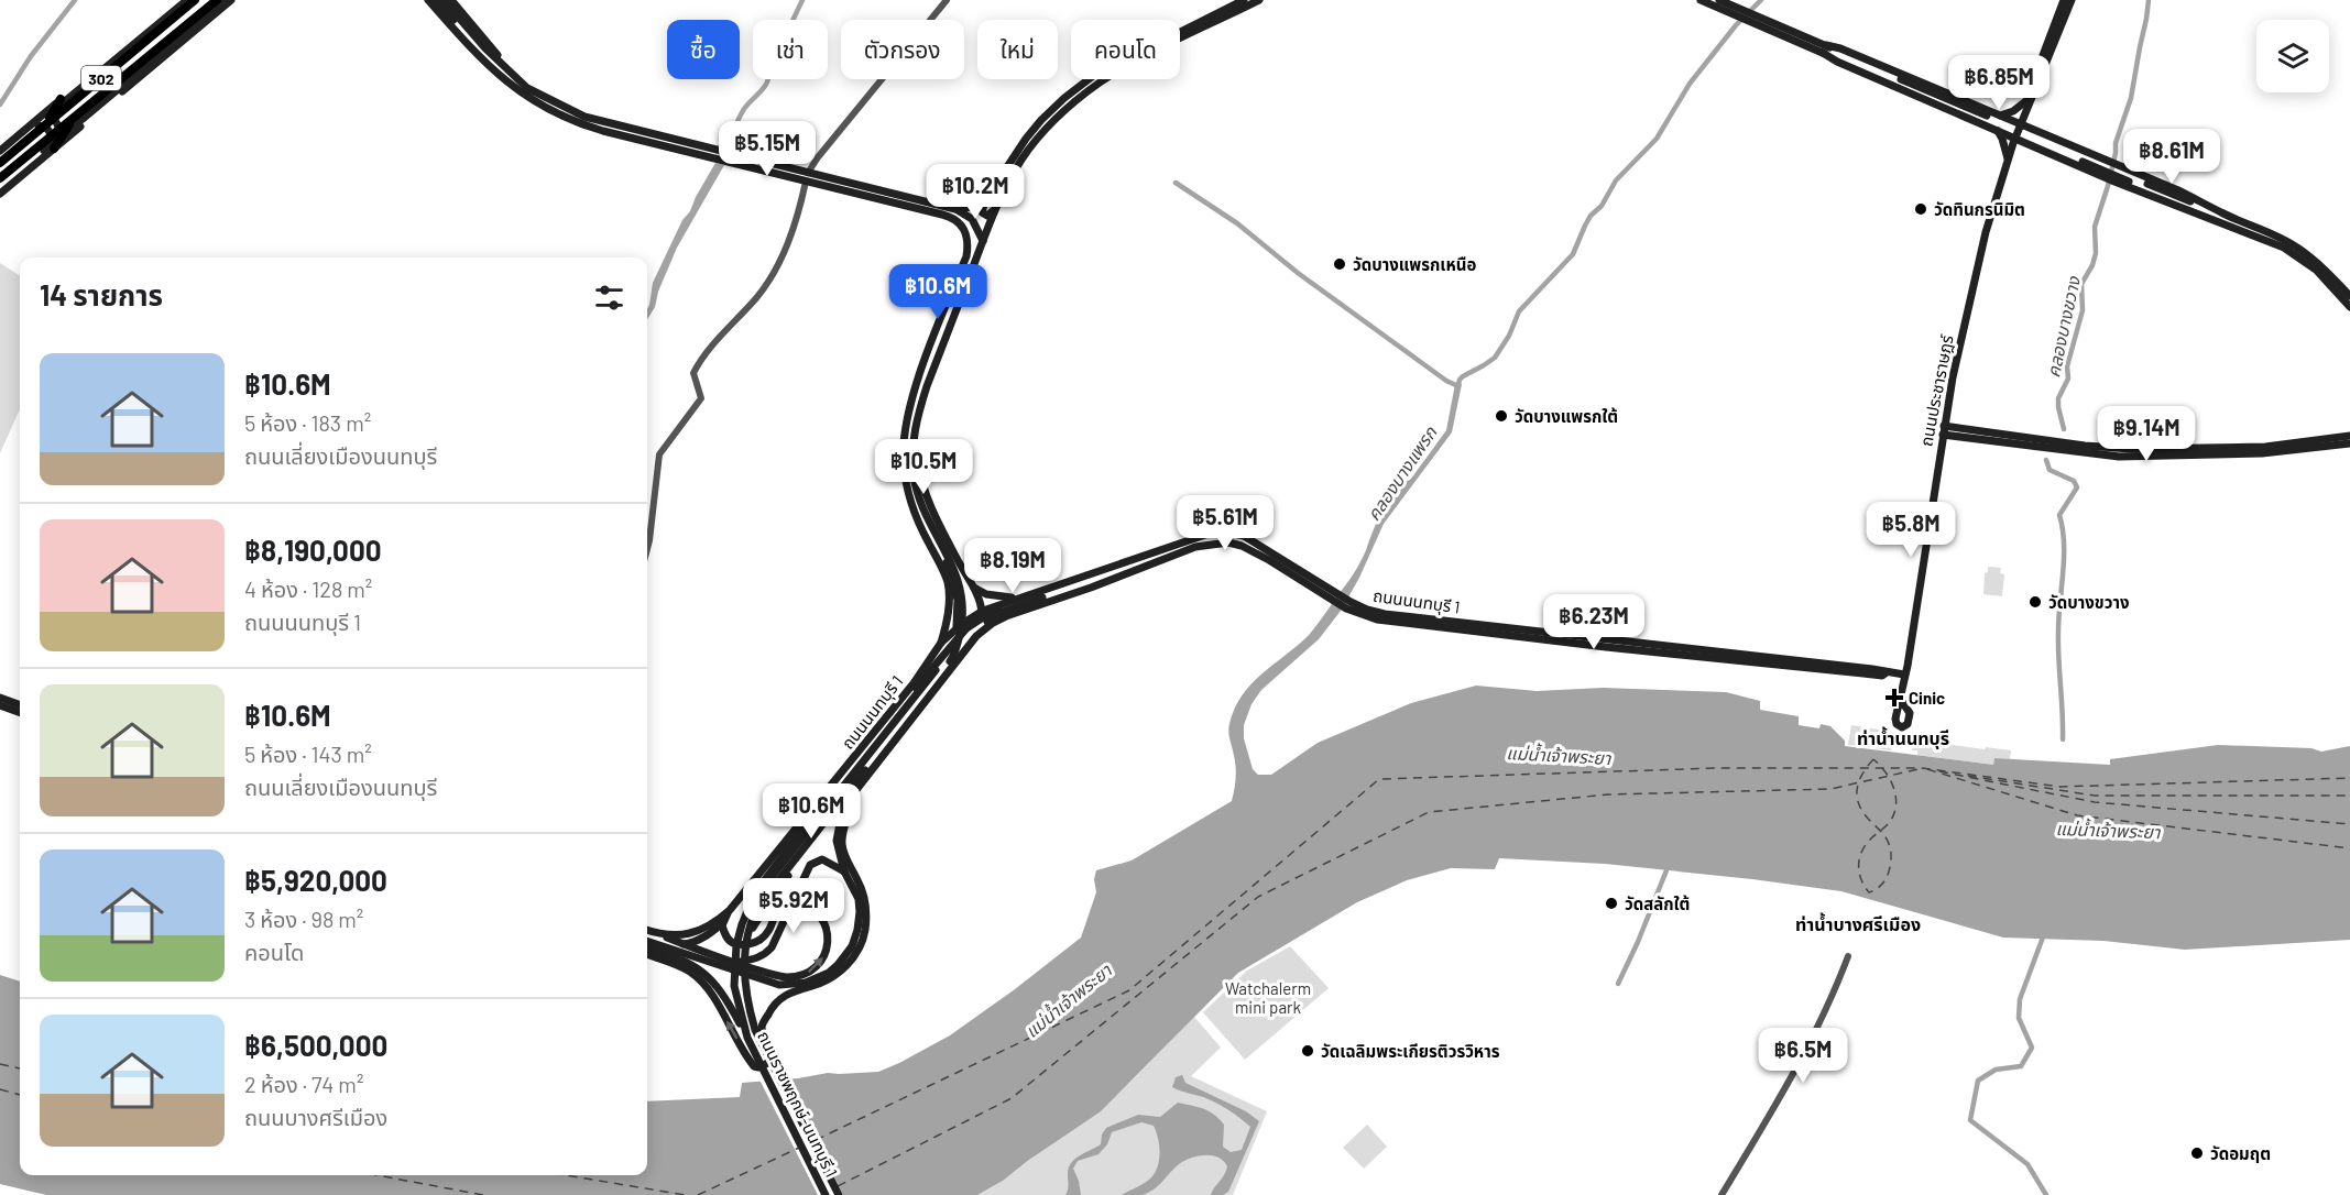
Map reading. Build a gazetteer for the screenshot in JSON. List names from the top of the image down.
{
  "streets": {
    "main road": [
      "302",
      "ถนนประชาราษฎร์",
      "ถนนนนทบุรี 1",
      "ถนนราชพฤกษ์-นนทบุรี 1"
    ]
  },
  "crossings": [
    ["ถนนประชาราษฎร์", "ถนนนนทบุรี 1"],
    ["ถนนนนทบุรี 1", "ถนนราชพฤกษ์-นนทบุรี 1"]
  ],
  "districts": ["ท่าน้ำนนทบุรี", "ท่าน้ำบางศรีเมือง"],
  "water": ["คลองบางขวาง", "คลองบางแพรก", "แม่น้ำเจ้าพระยา"],
  "parks": ["Watchalerm mini park"],
  "places": {
    "other": [
      "วัดทินกรนิมิต",
      "วัดบางแพรกเหนือ",
      "วัดบางแพรกใต้",
      "วัดบางขวาง",
      "วัดสลักใต้",
      "วัดเฉลิมพระเกียรติวรวิหาร",
      "วัดอมฤต"
    ],
    "health": ["Cinic"]
  },
  "page": {
    "chip": [
      "ซื้อ",
      "เช่า",
      "ตัวกรอง",
      "ใหม่",
      "คอนโด"
    ],
    "price": [
      "฿6.85M",
      "฿5.15M",
      "฿8.61M",
      "฿10.2M",
      "฿10.6M",
      "฿9.14M",
      "฿10.5M",
      "฿5.61M",
      "฿5.8M",
      "฿8.19M",
      "฿6.23M",
      "฿10.6M",
      "฿5.92M",
      "฿6.5M"
    ],
    "heading": "14 รายการ",
    "list": [
      {
        "name": "฿10.6M",
        "note": "5 ห้อง · 183 m² · ถนนเลี่ยงเมืองนนทบุรี"
      },
      {
        "name": "฿8,190,000",
        "note": "4 ห้อง · 128 m² · ถนนนนทบุรี 1"
      },
      {
        "name": "฿10.6M",
        "note": "5 ห้อง · 143 m² · ถนนเลี่ยงเมืองนนทบุรี"
      },
      {
        "name": "฿5,920,000",
        "note": "3 ห้อง · 98 m² · คอนโด"
      },
      {
        "name": "฿6,500,000",
        "note": "2 ห้อง · 74 m² · ถนนบางศรีเมือง"
      }
    ]
  }
}
